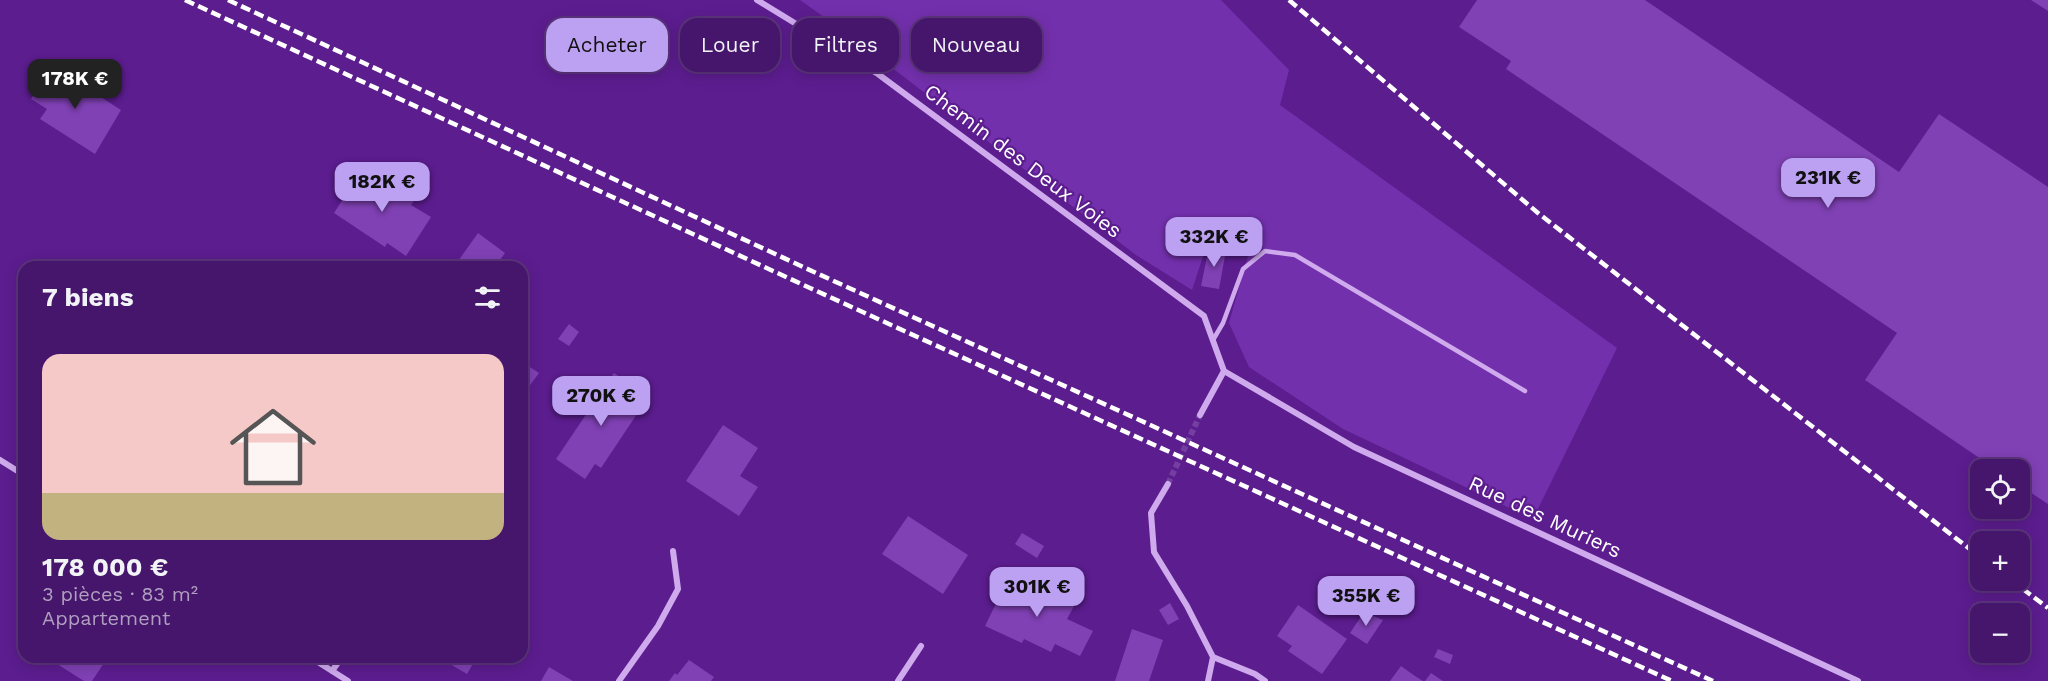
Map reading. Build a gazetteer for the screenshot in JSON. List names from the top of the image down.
{
  "streets": {
    "street": ["Chemin des Deux Voies", "Rue des Muriers"]
  },
  "crossings": [
    ["Chemin des Deux Voies", "Rue des Muriers"]
  ],
  "page": {
    "chip": [
      "Acheter",
      "Louer",
      "Filtres",
      "Nouveau"
    ],
    "price": [
      "178K €",
      "231K €",
      "182K €",
      "332K €",
      "270K €",
      "301K €",
      "355K €"
    ],
    "heading": "7 biens",
    "list": [
      {
        "name": "178 000 €",
        "note": "3 pièces · 83 m² · Appartement"
      }
    ],
    "map_buttons": ["+", "−"]
  }
}
